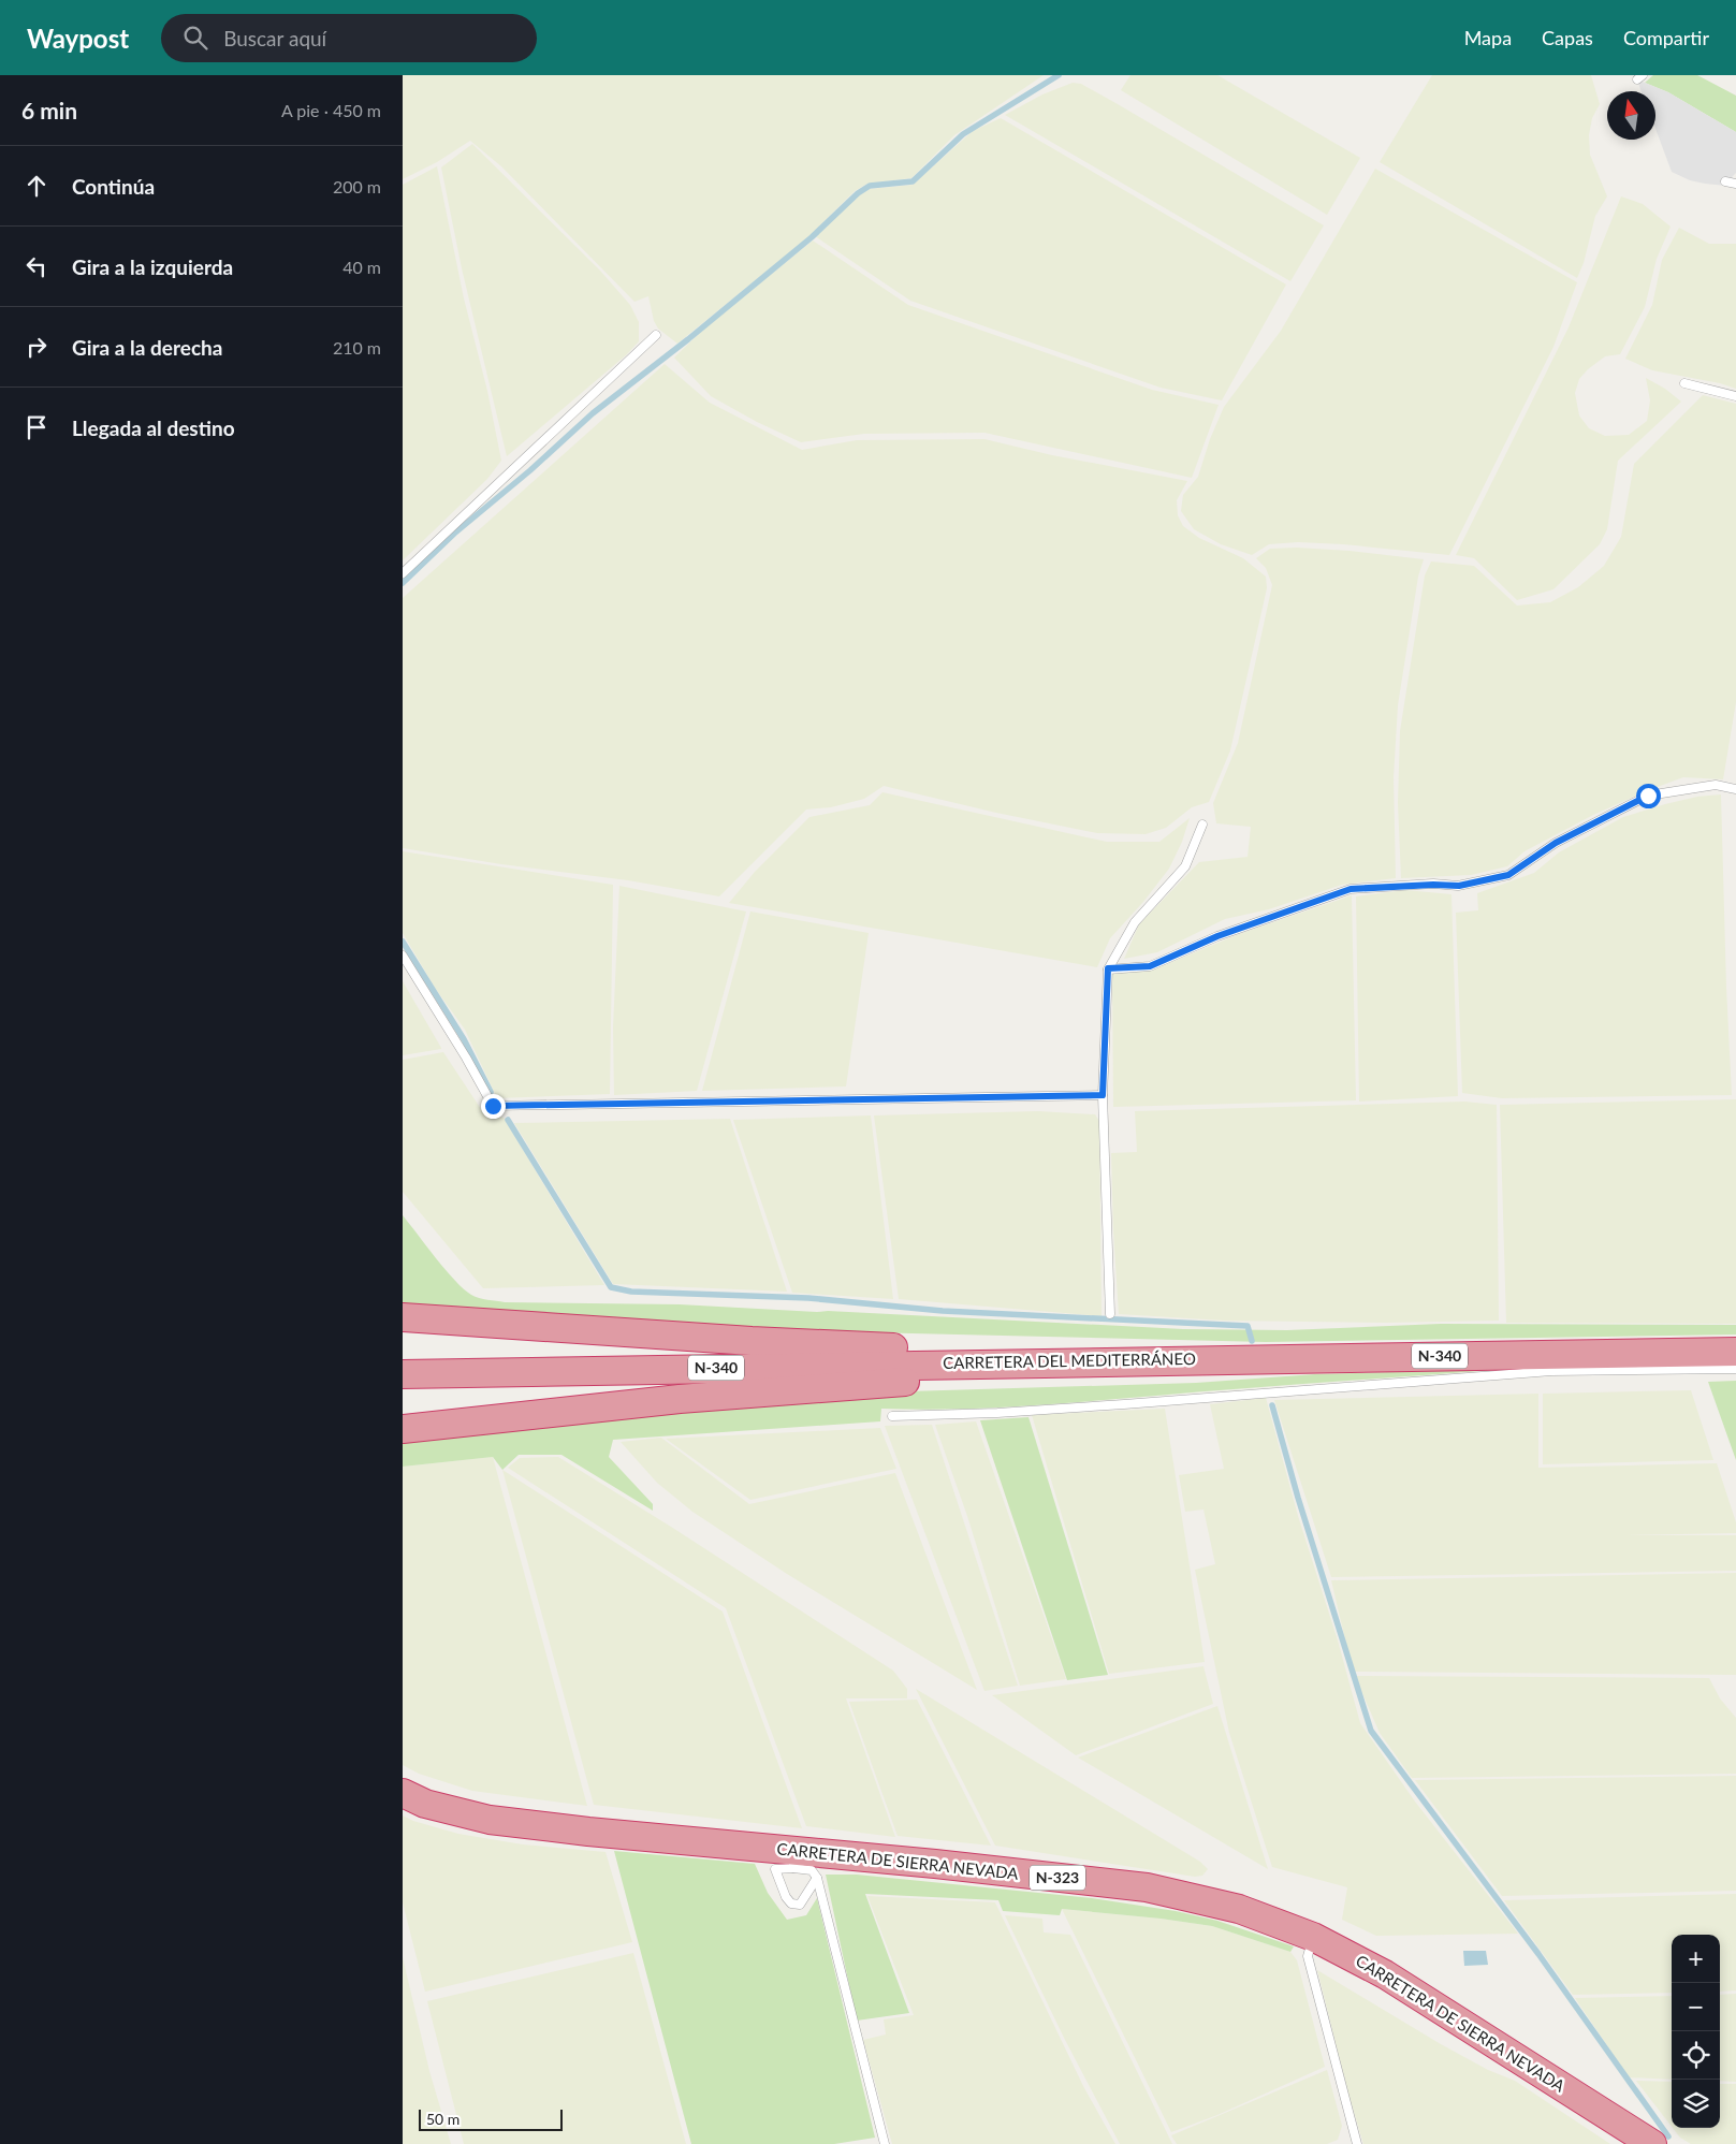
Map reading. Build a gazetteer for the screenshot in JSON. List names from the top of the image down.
{
  "streets": {
    "highway": [
      "N-340",
      "CARRETERA DEL MEDITERRÁNEO",
      "CARRETERA DE SIERRA NEVADA",
      "N-323"
    ]
  },
  "scale_bar": "50 m",
  "north": "top",
  "page": {
    "header": "Waypost",
    "search": "Buscar aquí",
    "nav": ["Mapa", "Capas", "Compartir"],
    "heading": ["6 min", "A pie · 450 m"],
    "list": [
      ["Continúa", "200 m"],
      ["Gira a la izquierda", "40 m"],
      ["Gira a la derecha", "210 m"],
      "Llegada al destino"
    ],
    "map_buttons": ["+", "−"],
    "scale": "50 m"
  }
}
